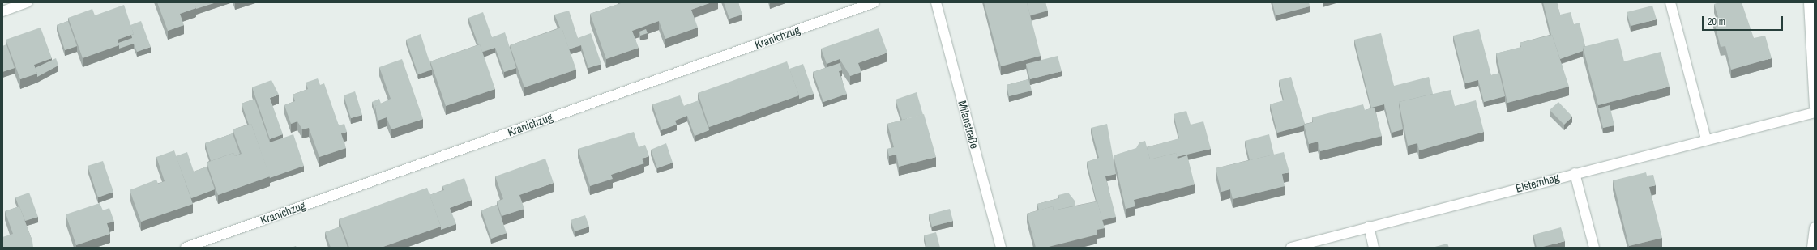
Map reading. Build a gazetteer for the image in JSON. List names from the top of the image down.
{
  "streets": {
    "street": ["Kranichzug", "Milanstraße", "Elsternhag"]
  },
  "scale_bar": "20 m"
}
